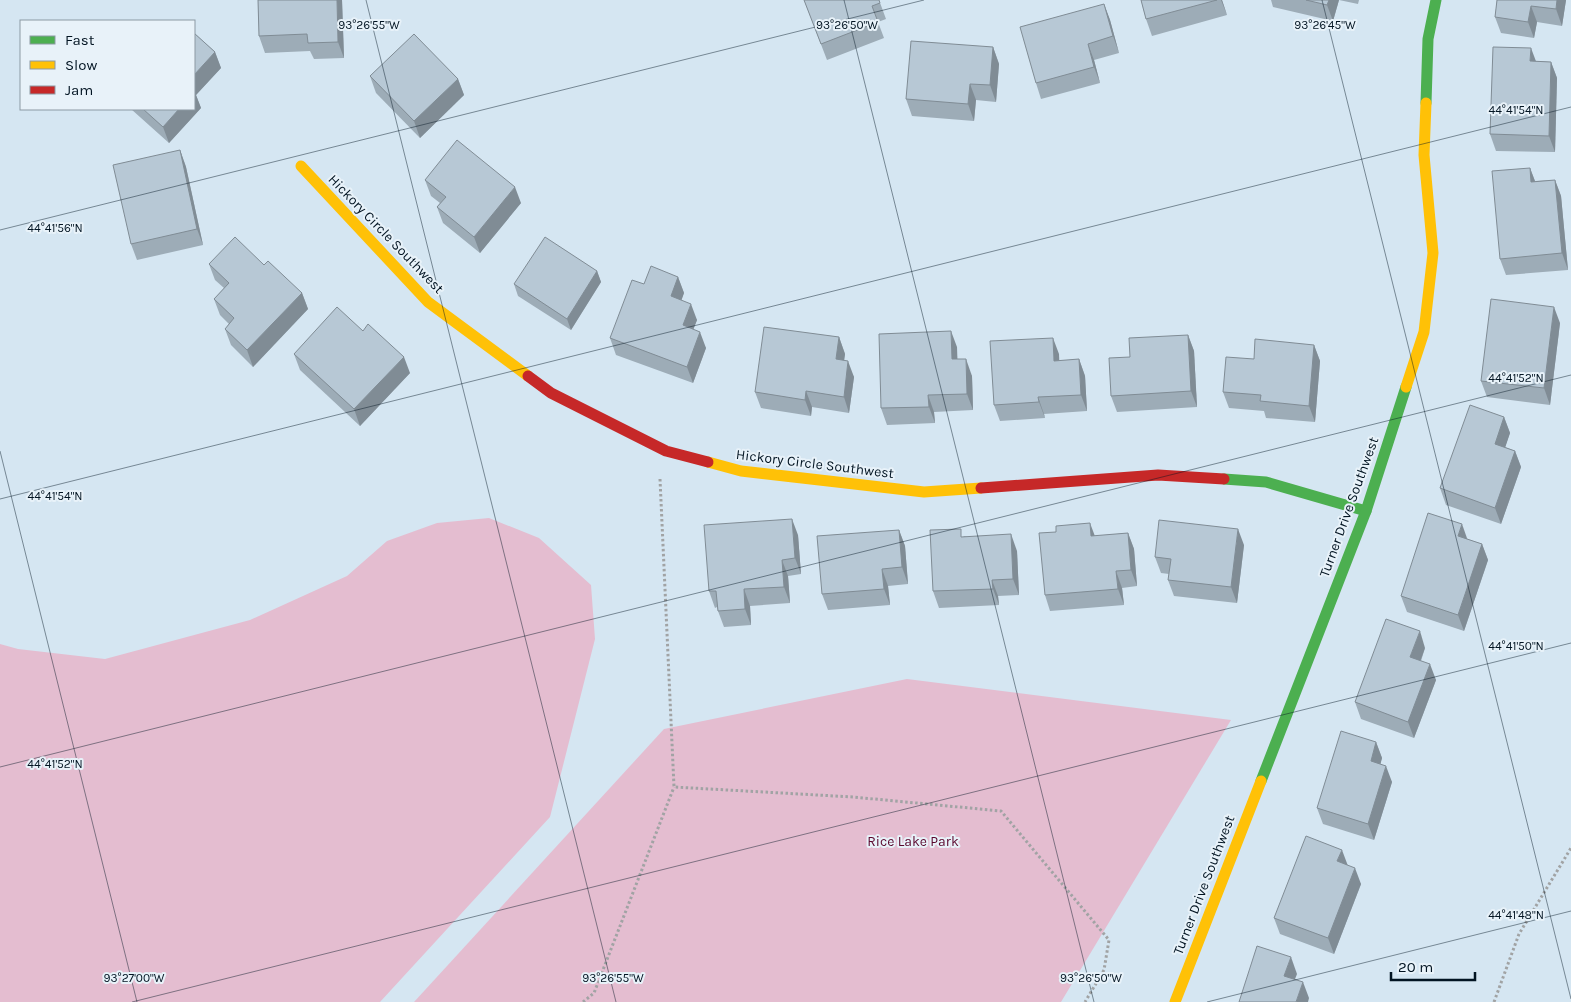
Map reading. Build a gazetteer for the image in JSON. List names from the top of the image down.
{
  "streets": {
    "street": ["Hickory Circle Southwest", "Turner Drive Southwest"]
  },
  "crossings": [
    ["Hickory Circle Southwest", "Turner Drive Southwest"]
  ],
  "parks": ["Rice Lake Park"],
  "legend": ["Fast", "Slow", "Jam"],
  "scale_bar": "20 m",
  "coordinates": [
    "93°26'55\"W",
    "93°26'50\"W",
    "93°26'45\"W",
    "44°41'54\"N",
    "44°41'56\"N",
    "44°41'52\"N",
    "44°41'50\"N",
    "44°41'48\"N",
    "93°27'00\"W"
  ]
}
